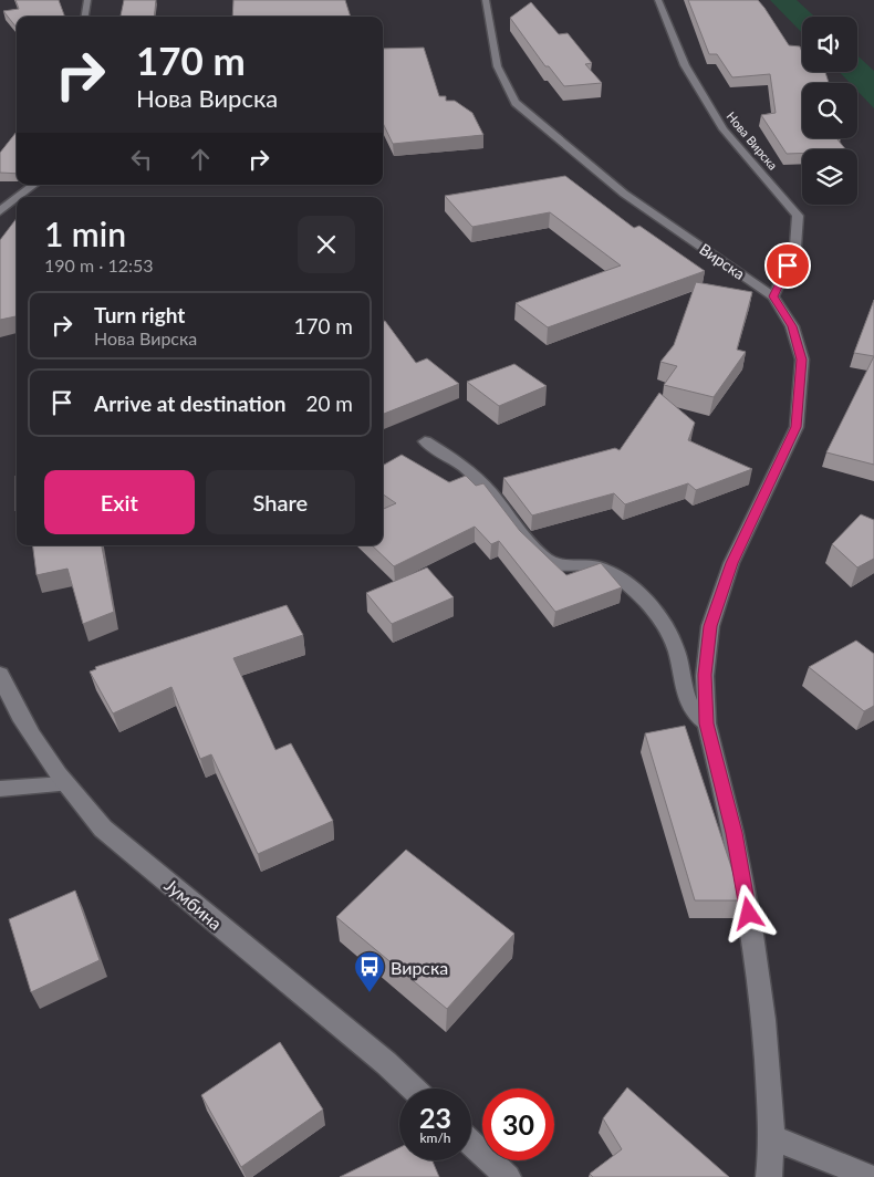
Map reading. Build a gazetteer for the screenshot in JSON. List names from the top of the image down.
{
  "streets": {
    "street": ["Нова Вирска", "Вирска", "Јумбина"]
  },
  "crossings": [
    ["Нова Вирска", "Вирска"]
  ],
  "places": {
    "bus stop": ["Вирска"]
  },
  "page": {
    "turn": ["170 m", "Нова Вирска"],
    "heading": ["1 min", "190 m · 12:53"],
    "list": [
      {
        "name": "Turn right",
        "note": "Нова Вирска",
        "value": "170 m"
      },
      {
        "name": "Arrive at destination",
        "value": "20 m"
      }
    ],
    "buttons": ["Exit", "Share"],
    "speed": "23 km/h",
    "limit": "30"
  }
}
